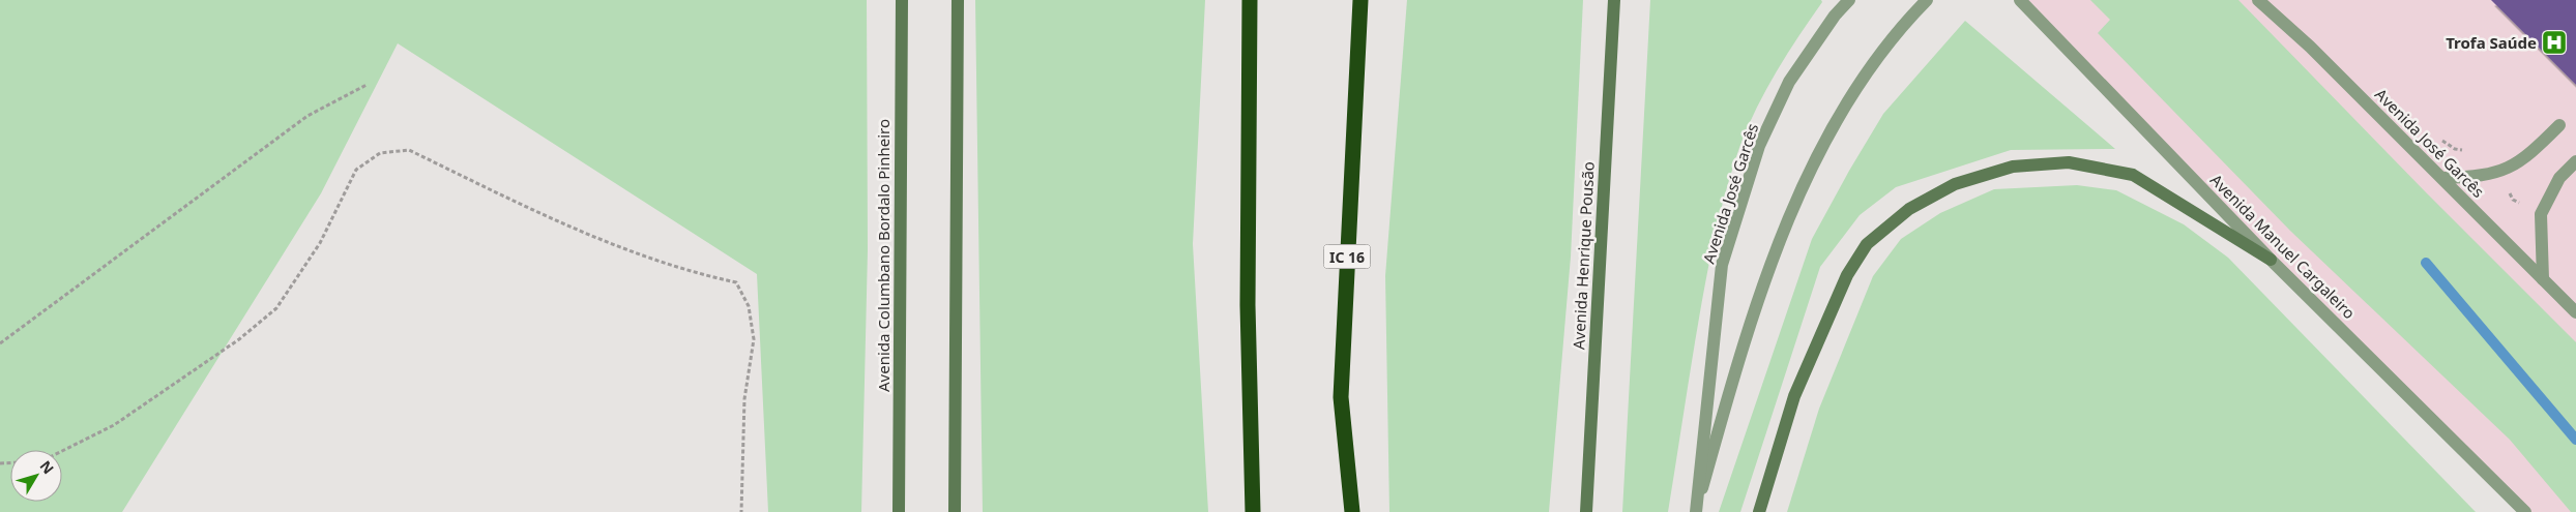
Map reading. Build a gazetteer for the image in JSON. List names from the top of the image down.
{
  "streets": {
    "highway": ["IC 16"],
    "street": [
      "Avenida José Garcês",
      "Avenida Manuel Cargaleiro",
      "Avenida Columbano Bordalo Pinheiro",
      "Avenida Henrique Pousão"
    ]
  },
  "places": {
    "hospital": ["Trofa Saúde"]
  },
  "north": "top right"
}
